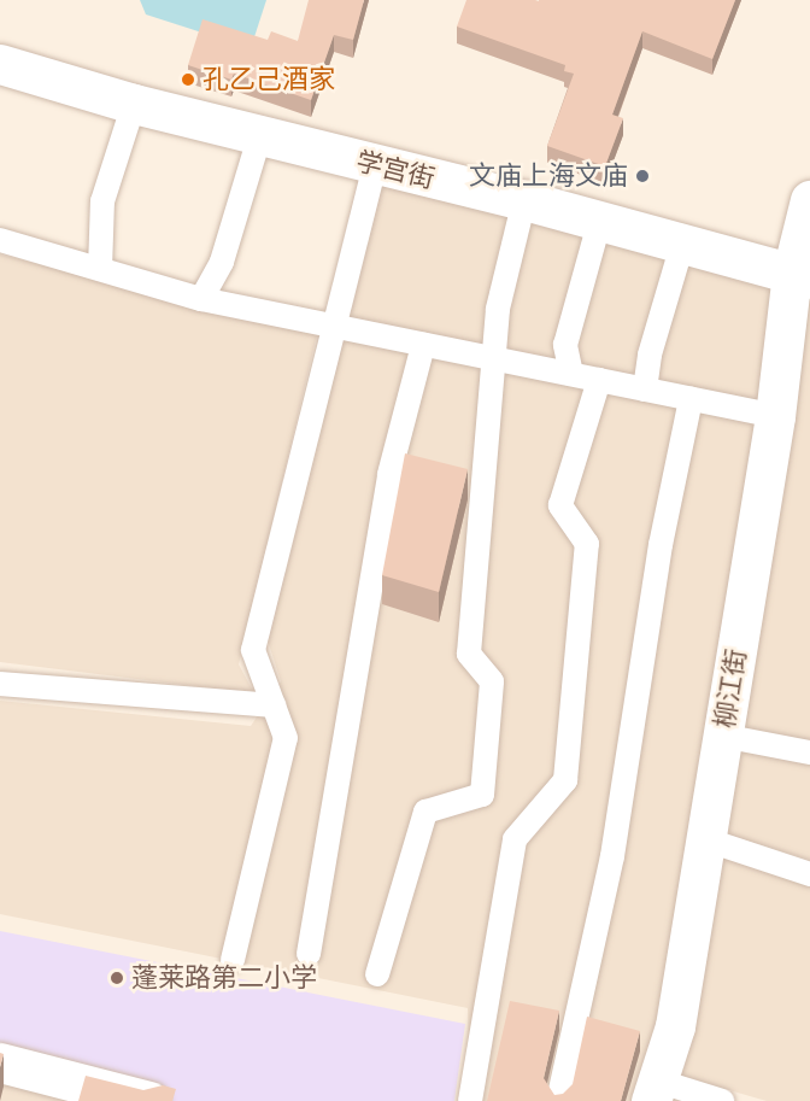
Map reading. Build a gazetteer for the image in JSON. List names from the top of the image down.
{
  "streets": {
    "street": ["学宫街", "柳江街"]
  },
  "crossings": [
    ["学宫街", "柳江街"]
  ],
  "places": ["孔乙己酒家", "文庙上海文庙", "蓬莱路第二小学"]
}
